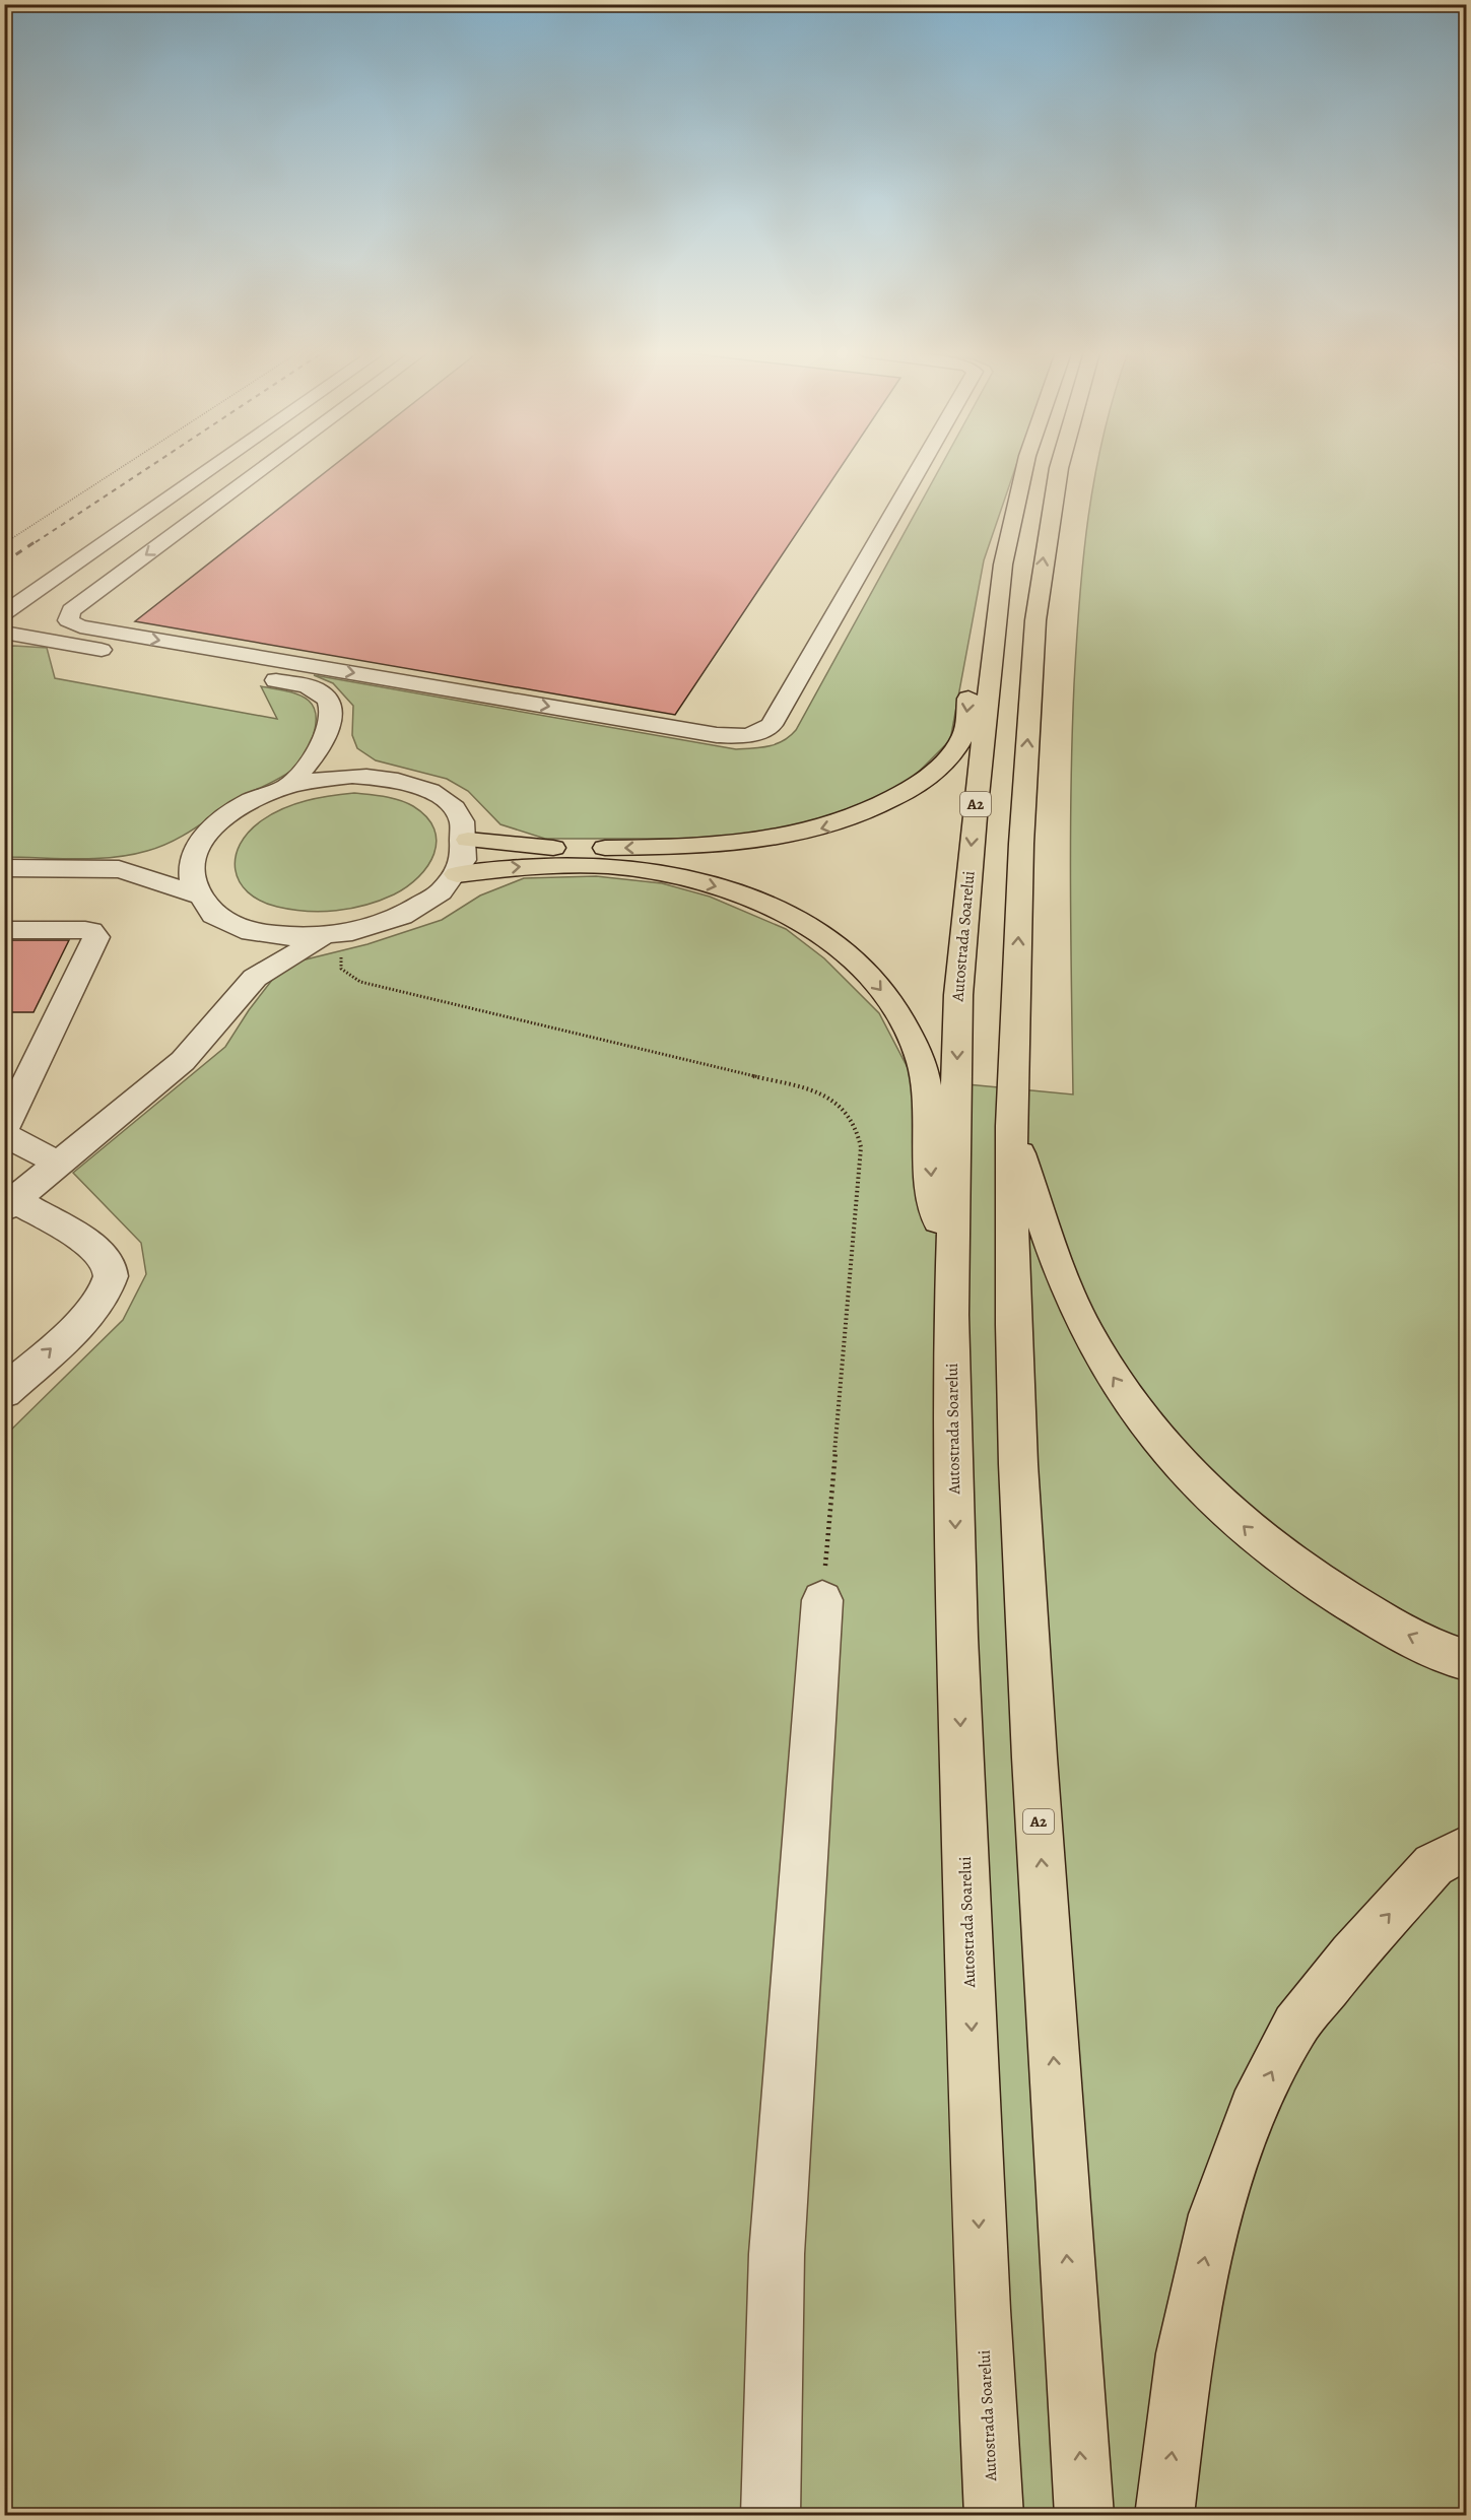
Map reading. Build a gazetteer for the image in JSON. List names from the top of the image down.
{
  "streets": {
    "highway": ["A2", "Autostrada Soarelui"]
  }
}
